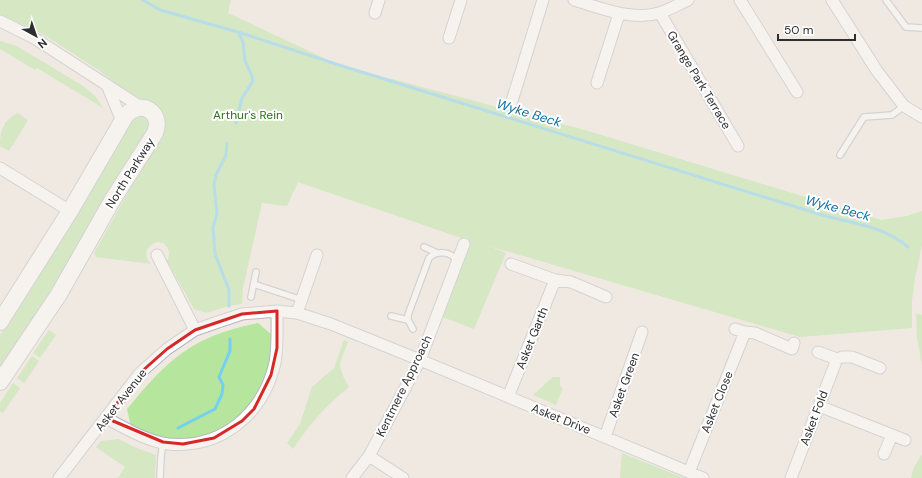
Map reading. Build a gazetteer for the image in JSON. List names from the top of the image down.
{
  "streets": {
    "street": [
      "Grange Park Terrace",
      "North Parkway",
      "Asket Garth",
      "Asket Green",
      "Kentmere Approach",
      "Asket Avenue",
      "Asket Close",
      "Asket Fold",
      "Asket Drive"
    ]
  },
  "crossings": [
    ["Asket Garth", "Asket Drive"],
    ["Asket Green", "Asket Drive"],
    ["Kentmere Approach", "Asket Avenue"],
    ["Kentmere Approach", "Asket Drive"],
    ["Asket Avenue", "Asket Drive"],
    ["Asket Close", "Asket Drive"]
  ],
  "water": ["Wyke Beck"],
  "parks": ["Arthur's Rein"],
  "scale_bar": "50 m",
  "north": "bottom right"
}
